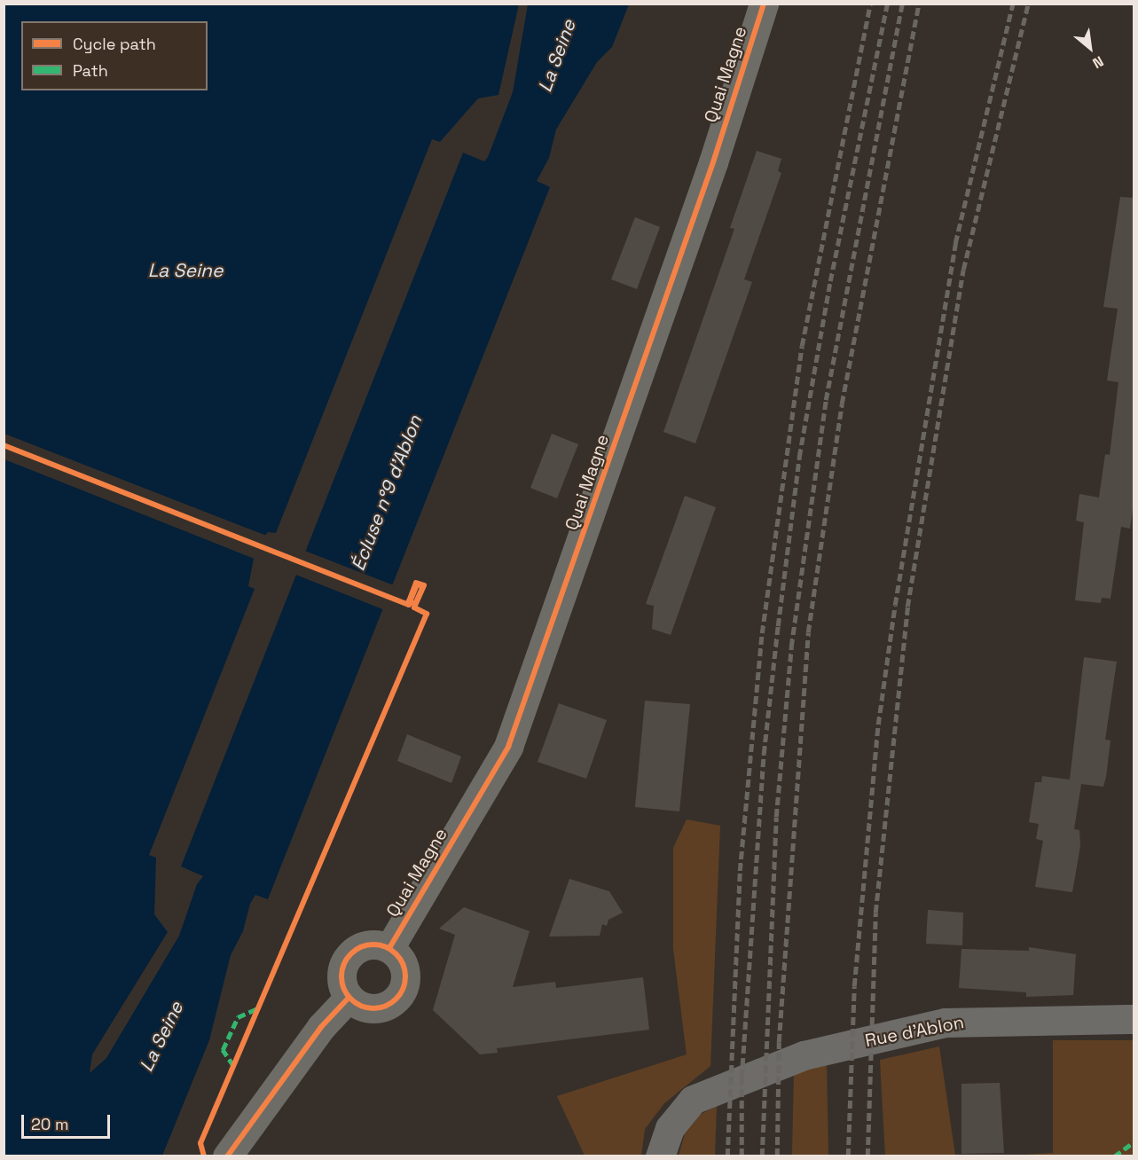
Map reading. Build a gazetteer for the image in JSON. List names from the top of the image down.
{
  "streets": {
    "main road": ["Quai Magne"],
    "street": ["Rue d'Ablon"]
  },
  "water": ["La Seine", "Écluse n°9 d'Ablon"],
  "legend": ["Cycle path", "Path"],
  "scale_bar": "20 m",
  "north": "bottom right"
}
